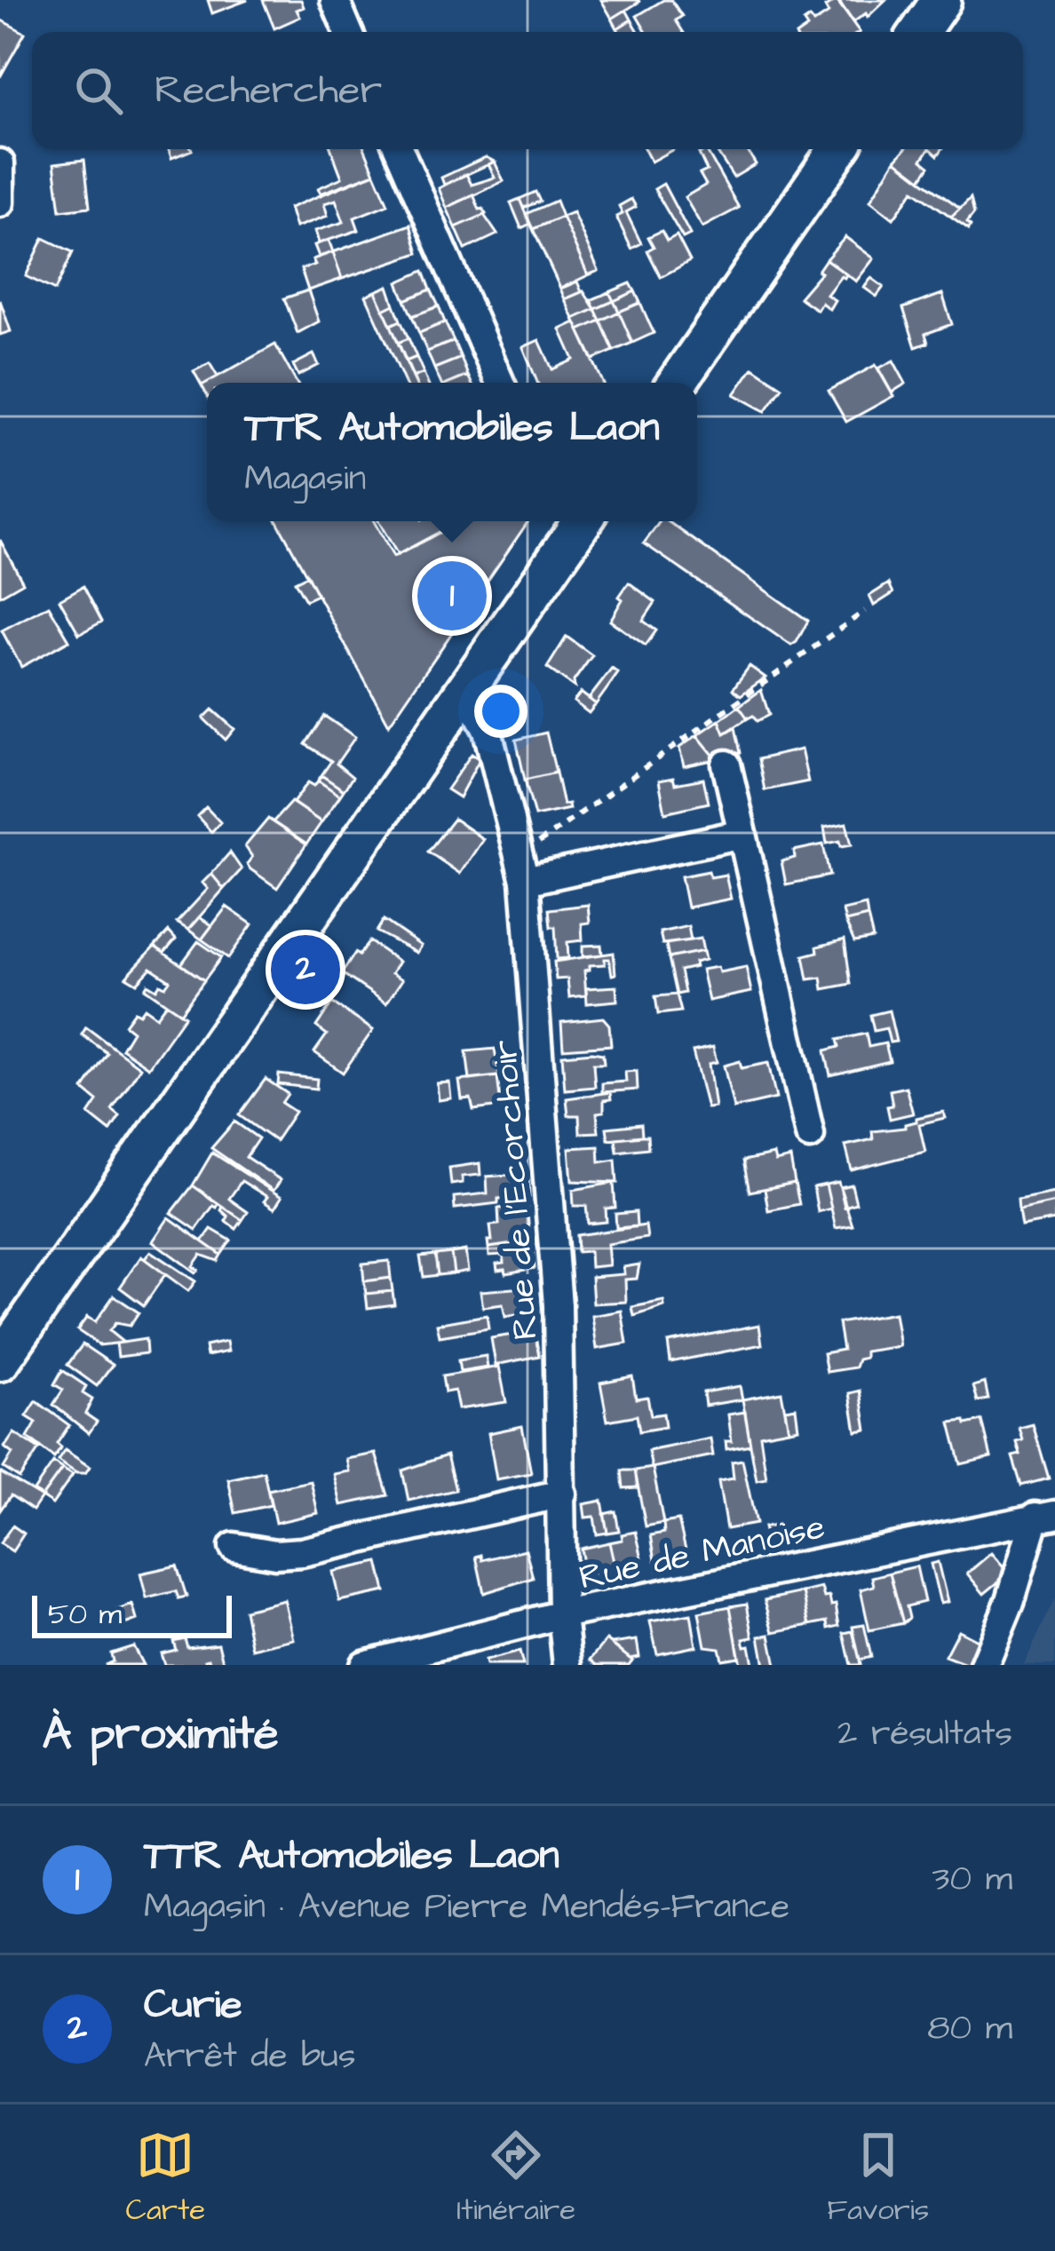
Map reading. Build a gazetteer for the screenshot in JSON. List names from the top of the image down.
{
  "streets": {
    "street": ["Rue de l'Ecorchoir", "Rue de Manoise"]
  },
  "crossings": [
    ["Rue de l'Ecorchoir", "Rue de Manoise"]
  ],
  "scale_bar": "50 m",
  "page": {
    "search": "Rechercher",
    "popup": ["TTR Automobiles Laon", "Magasin"],
    "pins": ["1", "2"],
    "scale": "50 m",
    "heading": ["À proximité", "2 résultats"],
    "list": [
      {
        "mark": "1",
        "name": "TTR Automobiles Laon",
        "note": "Magasin · Avenue Pierre Mendés-France",
        "value": "30 m"
      },
      {
        "mark": "2",
        "name": "Curie",
        "note": "Arrêt de bus",
        "value": "80 m"
      }
    ],
    "nav": ["Carte", "Itinéraire", "Favoris"]
  }
}
